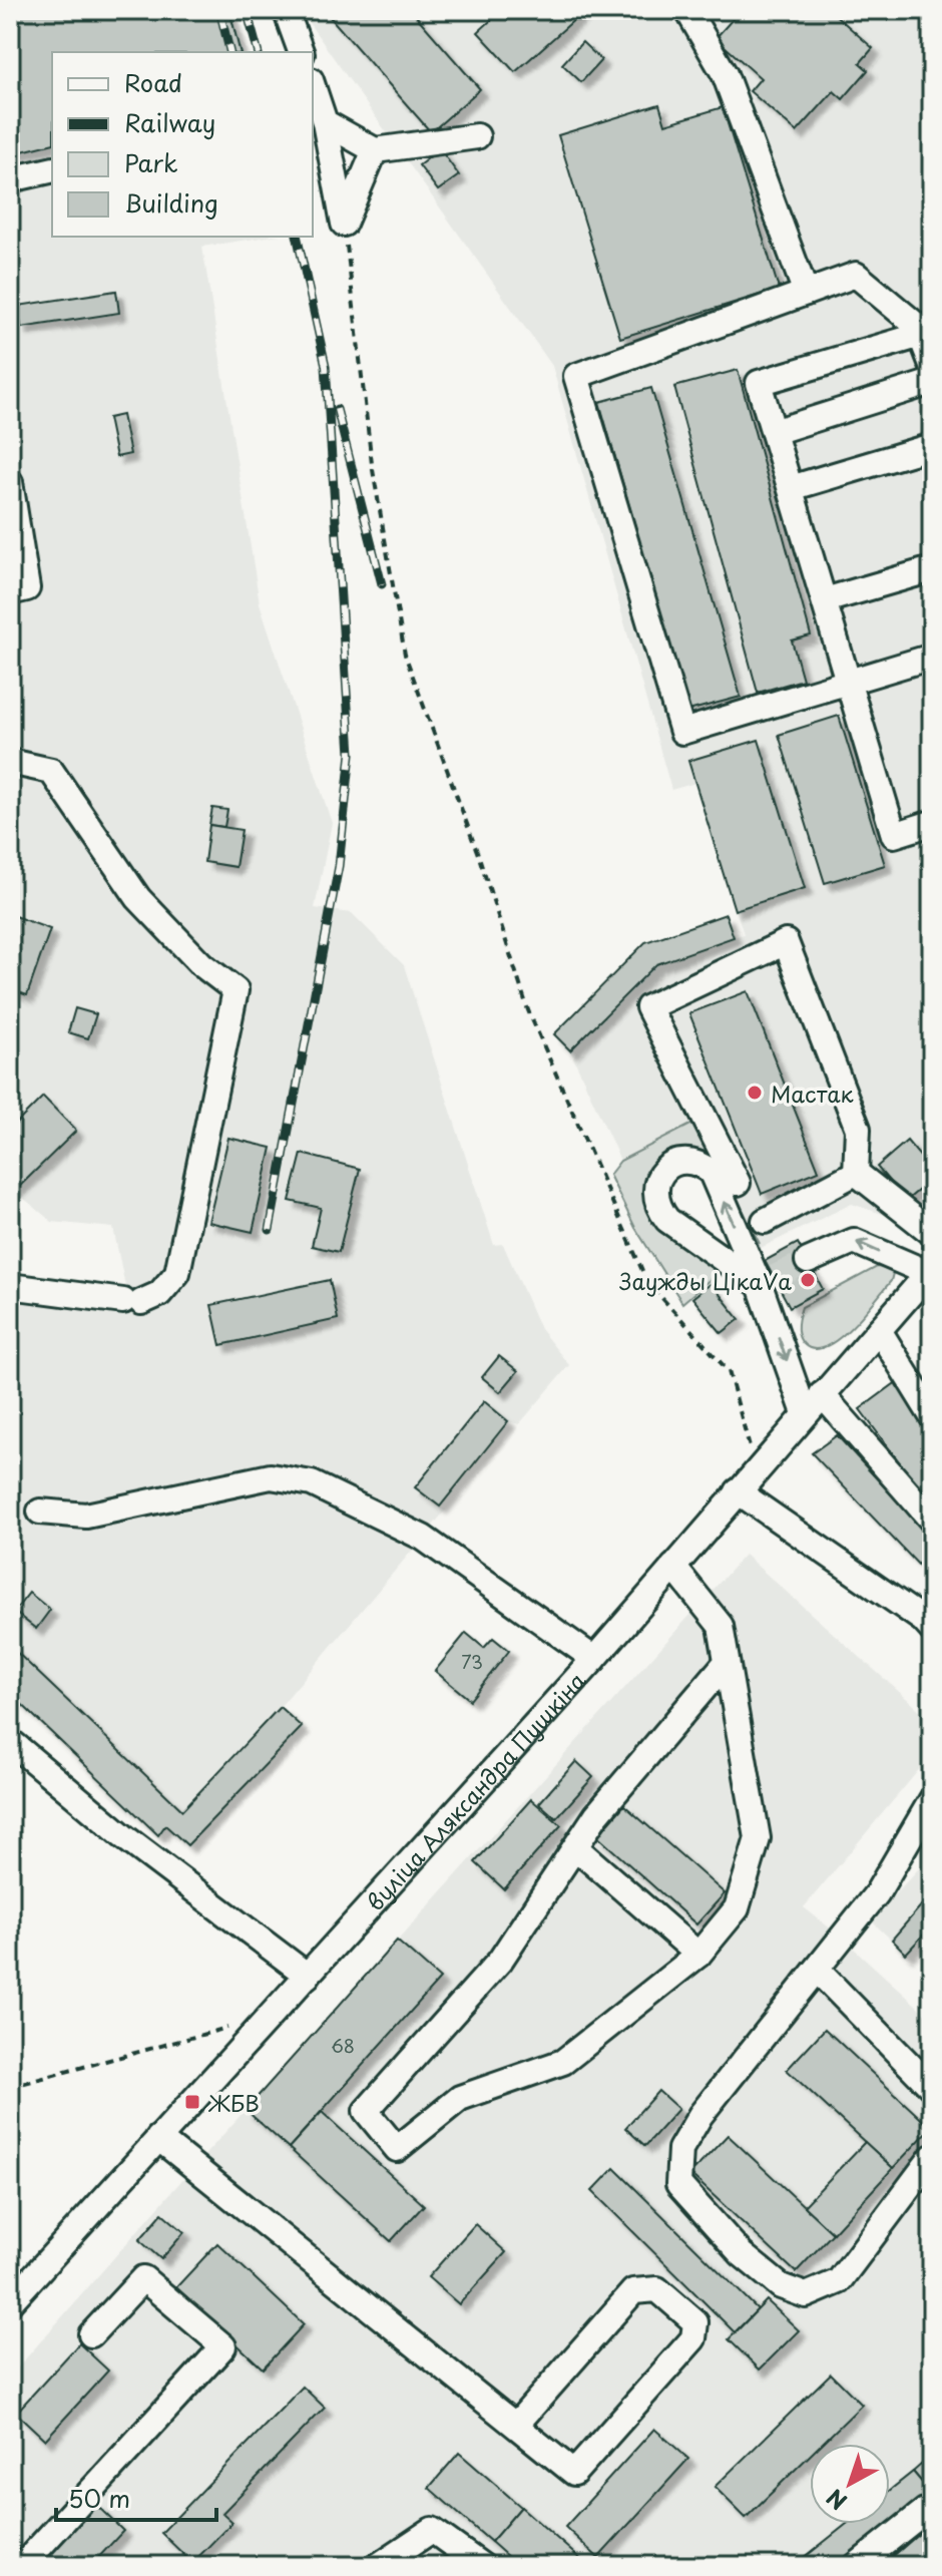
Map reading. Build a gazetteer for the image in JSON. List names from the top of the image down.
{
  "streets": {
    "street": ["вуліца Аляксандра Пушкіна"]
  },
  "places": {
    "other": ["Мастак", "Заужды ЦікаVа"],
    "transit": ["ЖБВ"]
  },
  "house_numbers": ["73", "68"],
  "legend": [
    "Road",
    "Railway",
    "Park",
    "Building"
  ],
  "scale_bar": "50 m",
  "north": "bottom left"
}
